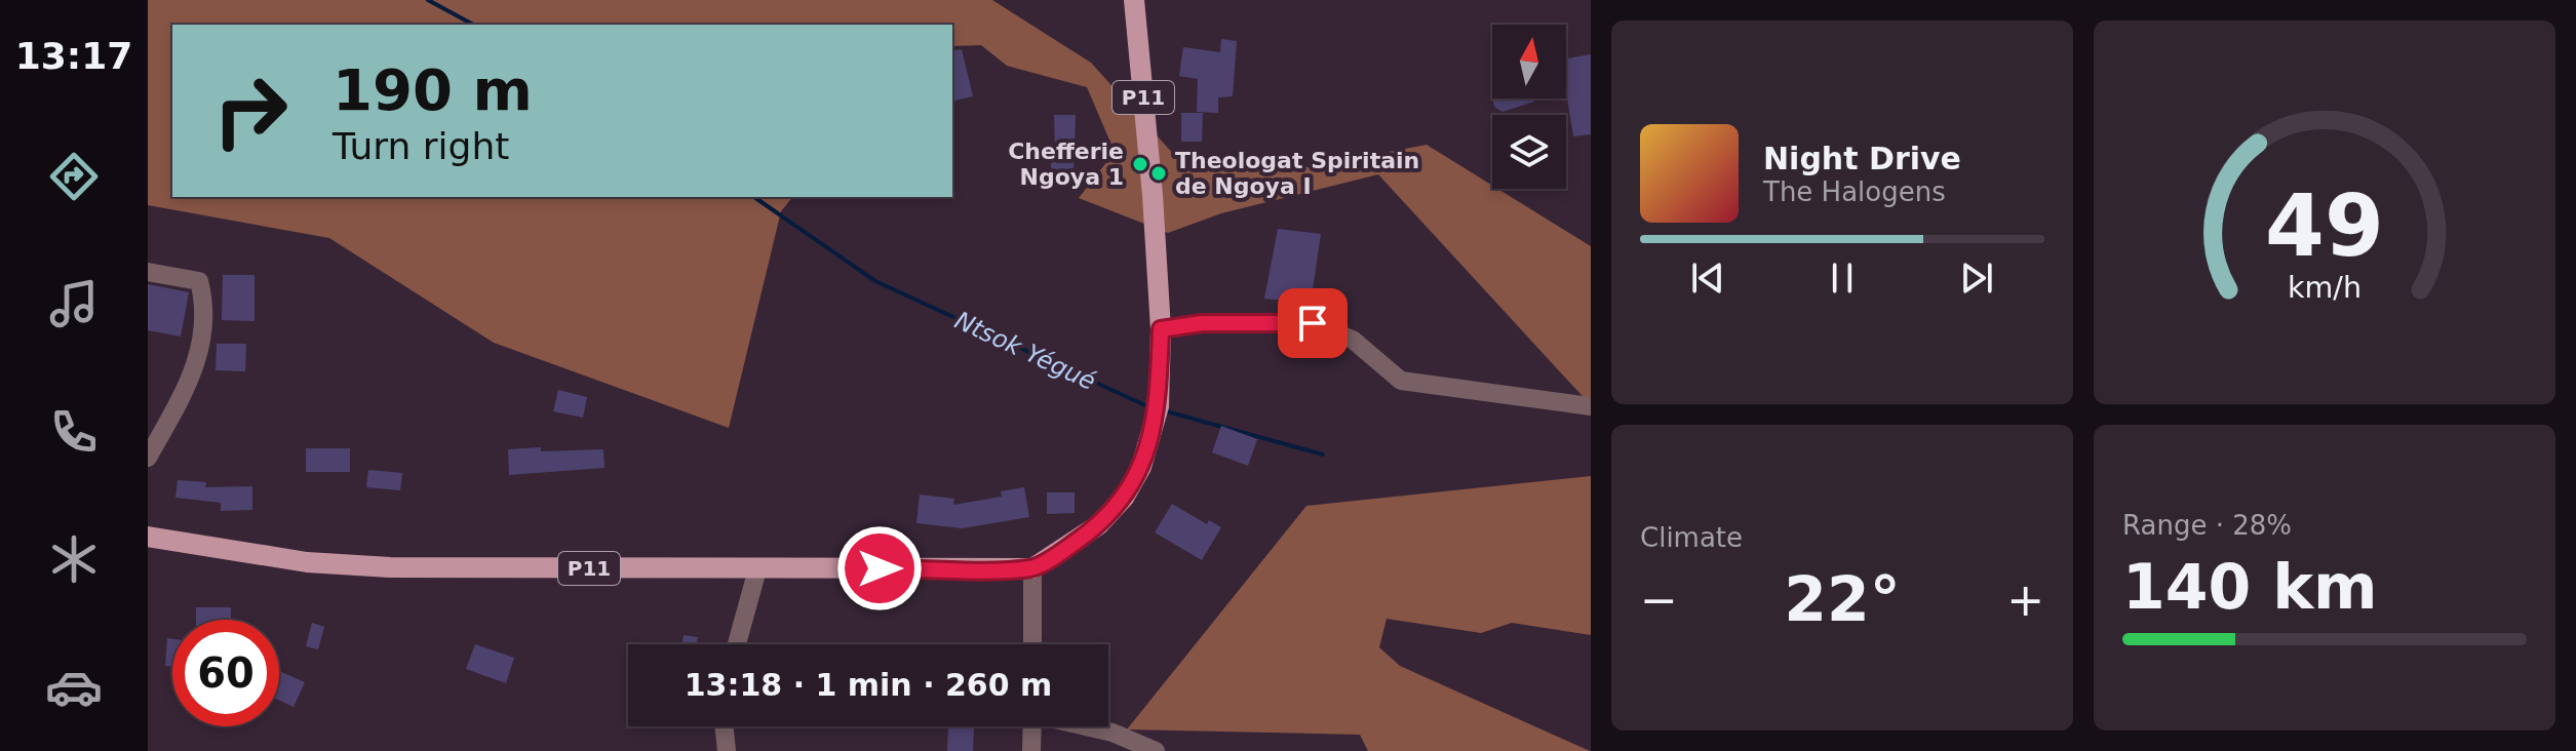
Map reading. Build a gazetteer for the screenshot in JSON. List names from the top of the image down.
{
  "streets": {
    "main road": ["P11"]
  },
  "water": ["Ntsok Yégué"],
  "places": ["Chefferie Ngoya 1", "Theologat Spiritain de Ngoya I"],
  "north": "top",
  "page": {
    "tabs": "13:17",
    "turn": ["190 m", "Turn right"],
    "song": ["Night Drive", "The Halogens"],
    "tile": [
      "Climate",
      ["Range · 28%", "140 km"]
    ],
    "heat": ["−", "22°", "+"],
    "limit": "60",
    "trip": "13:18 · 1 min · 260 m",
    "gauge": ["49", "km/h"]
  }
}
